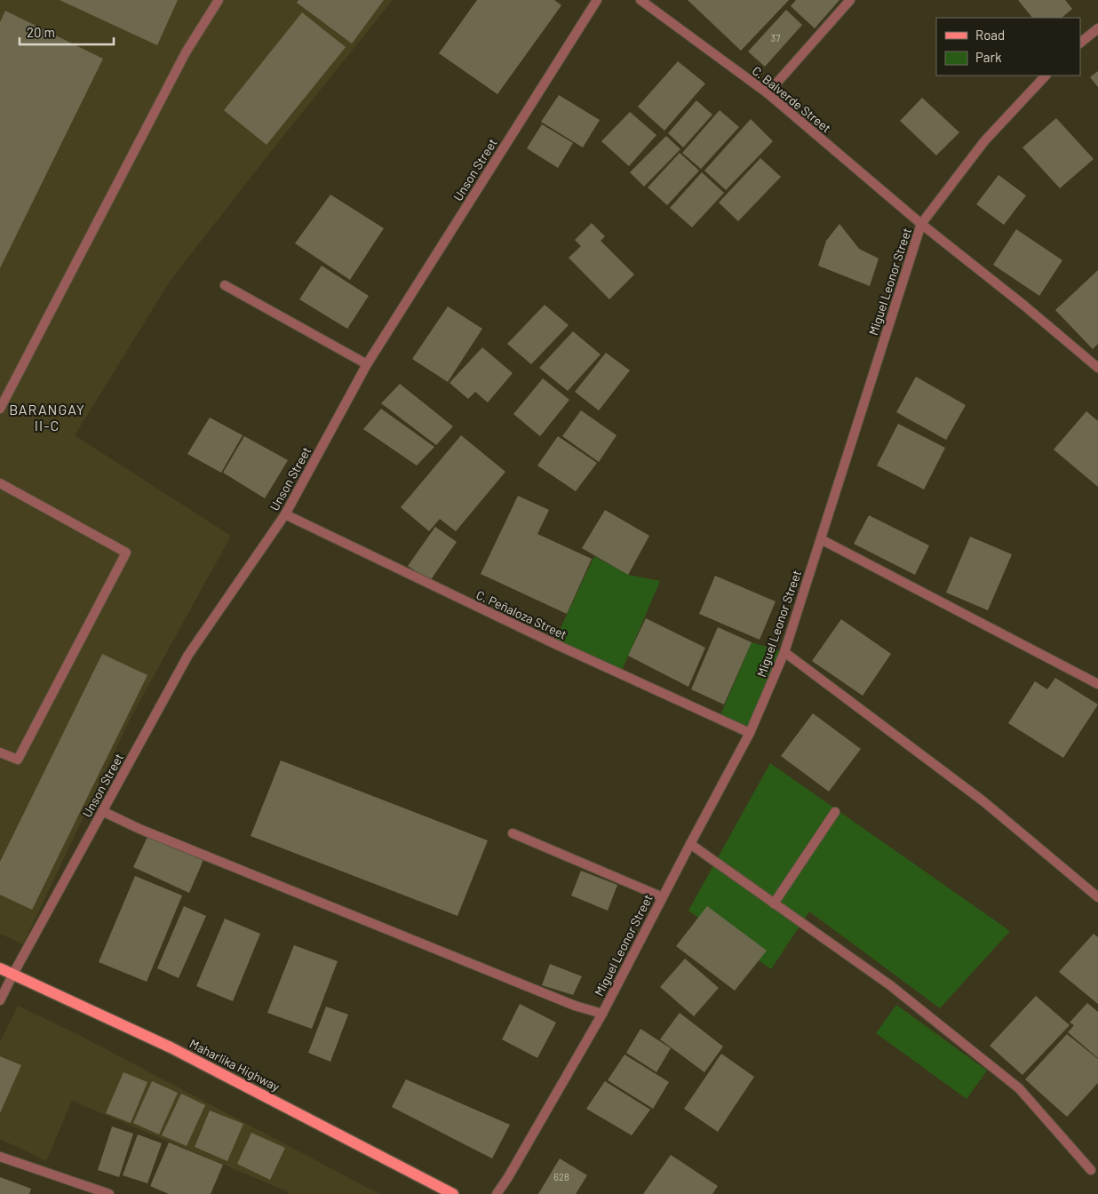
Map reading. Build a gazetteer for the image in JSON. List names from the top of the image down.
{
  "streets": {
    "main road": ["Maharlika Highway"],
    "street": [
      "C. Balverde Street",
      "Unson Street",
      "Miguel Leonor Street",
      "C. Peñaloza Street"
    ]
  },
  "crossings": [
    ["C. Balverde Street", "Miguel Leonor Street"],
    ["Unson Street", "C. Peñaloza Street"],
    ["Unson Street", "Maharlika Highway"],
    ["Miguel Leonor Street", "C. Peñaloza Street"]
  ],
  "districts": ["BARANGAY II-C"],
  "house_numbers": ["37", "628"],
  "legend": ["Road", "Park"],
  "scale_bar": "20 m"
}
